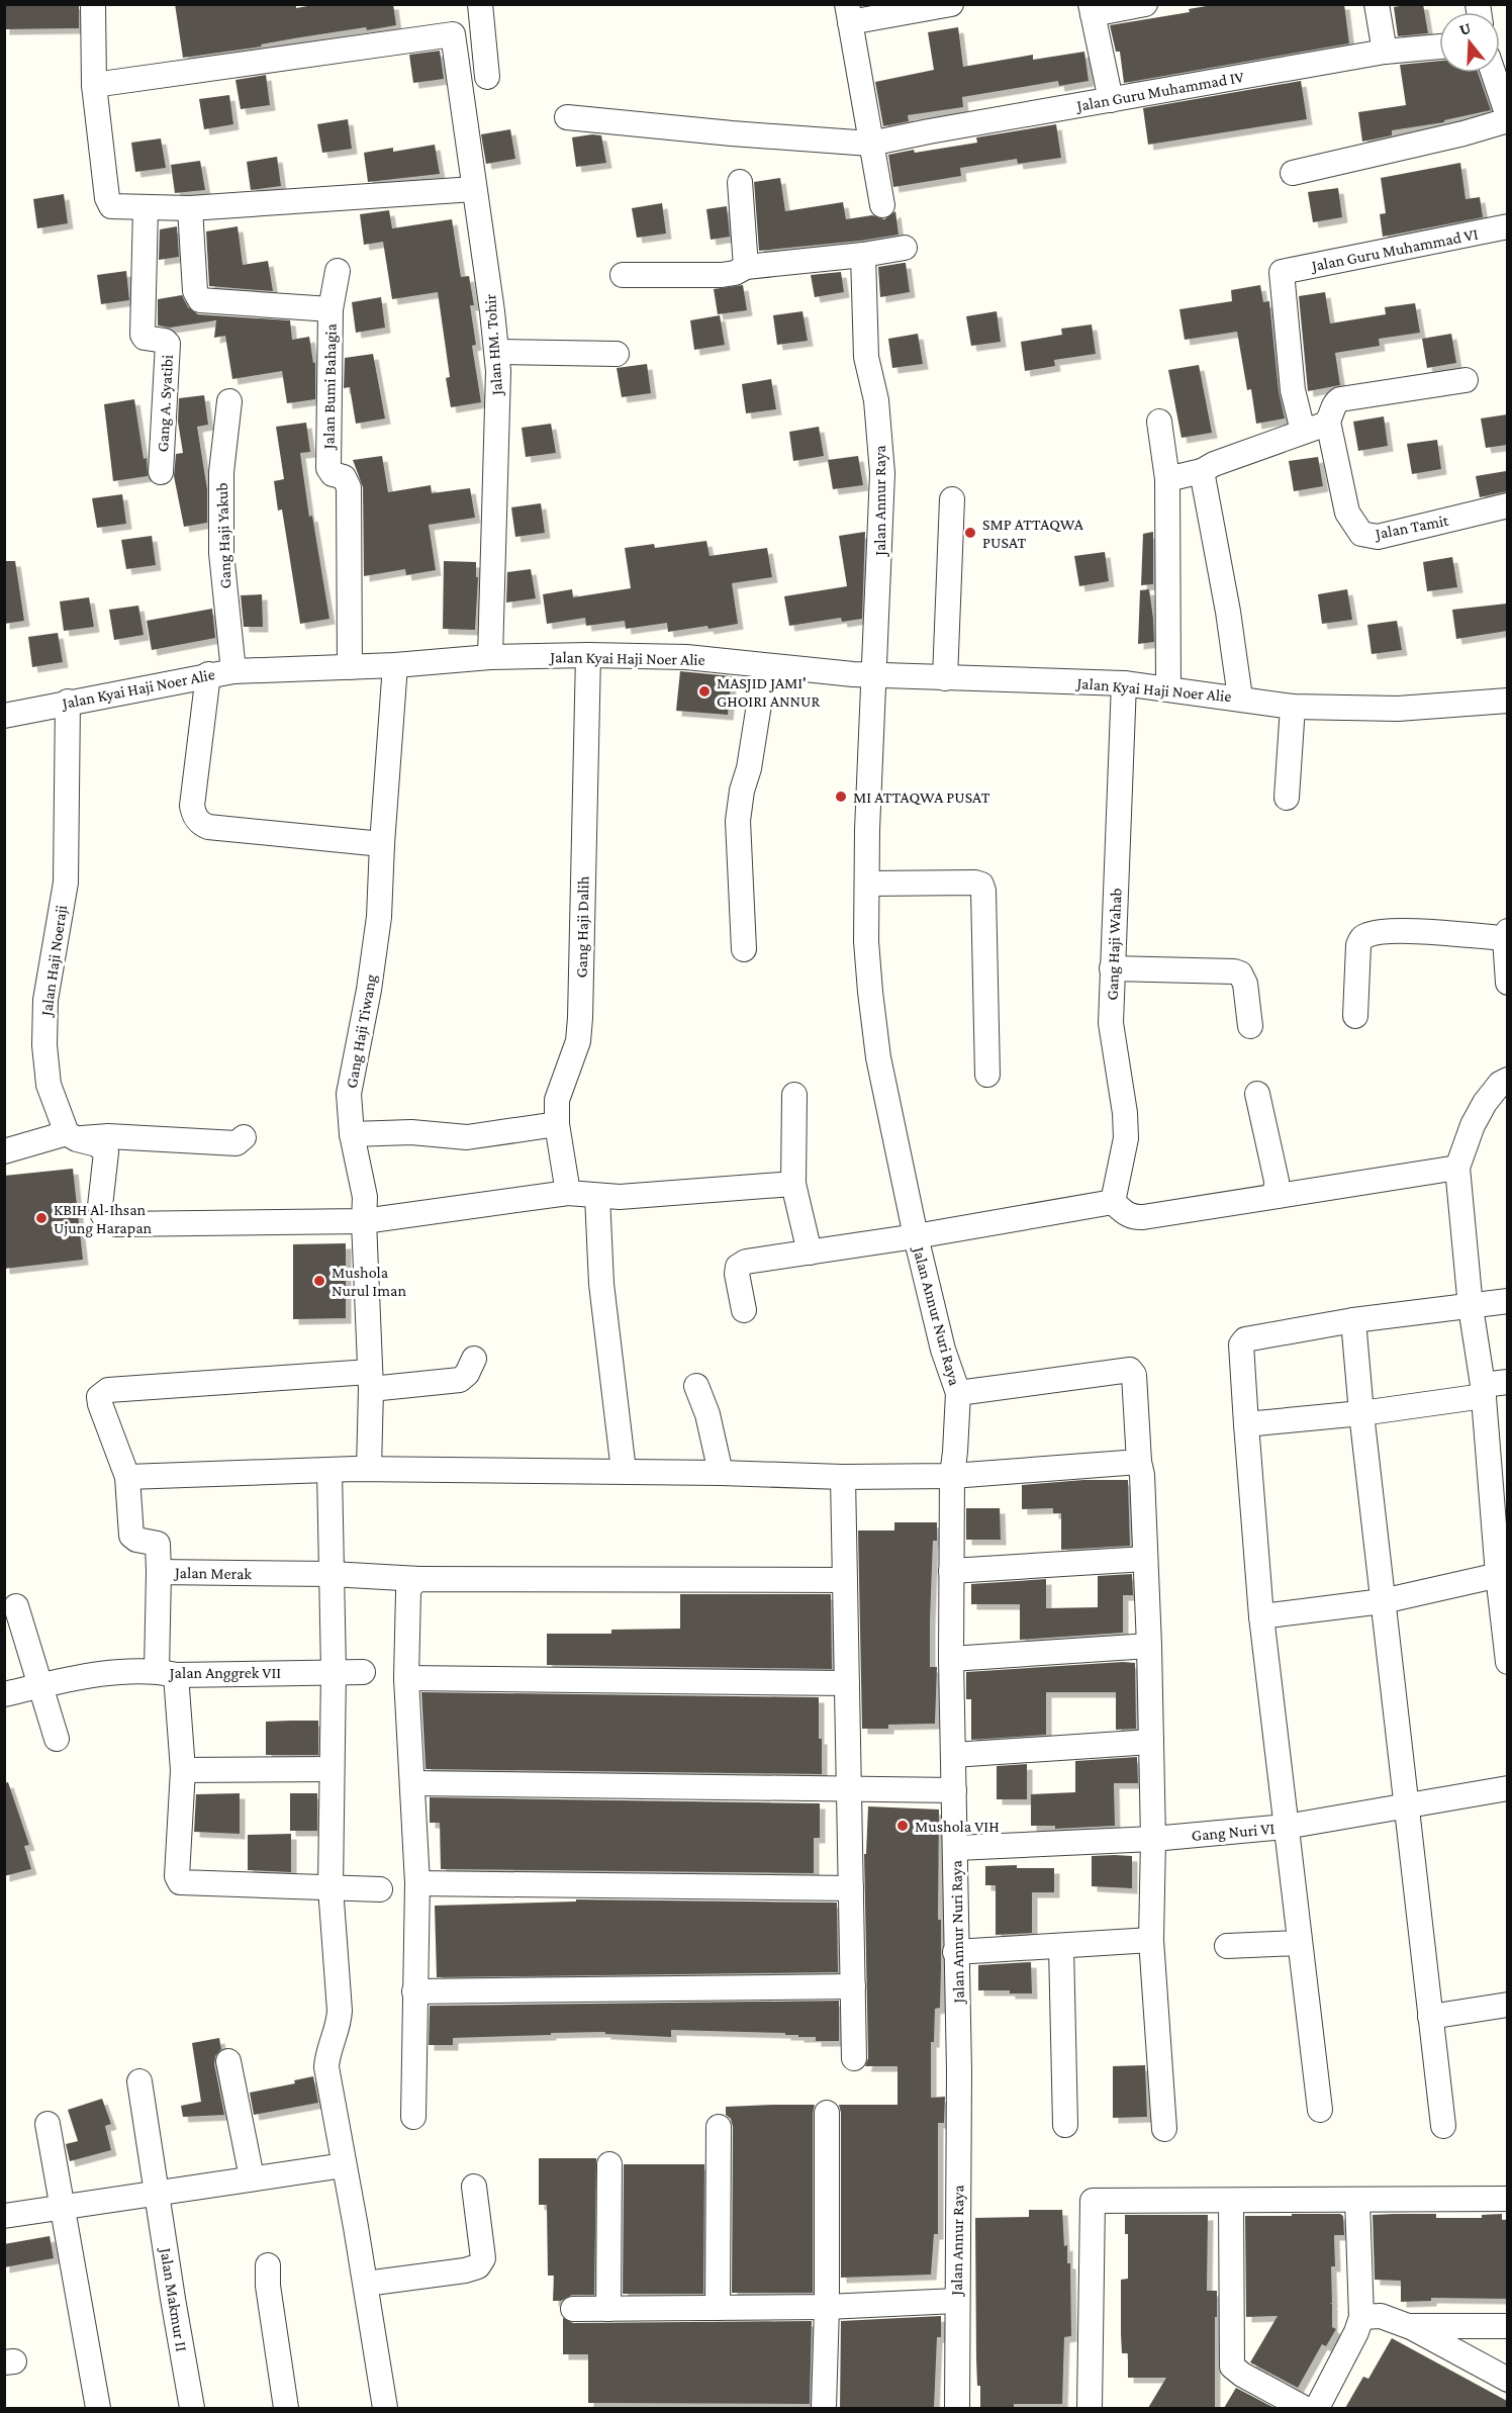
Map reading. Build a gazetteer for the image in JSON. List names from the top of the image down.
{
  "streets": {
    "street": [
      "Jalan Guru Muhammad IV",
      "Jalan Guru Muhammad VI",
      "Jalan HM. Tohir",
      "Jalan Bumi Bahagia",
      "Gang A. Syatibi",
      "Jalan Annur Raya",
      "Jalan Tamit",
      "Gang Haji Yakub",
      "Jalan Kyai Haji Noer Alie",
      "Gang Haji Dalih",
      "Gang Haji Wahab",
      "Jalan Haji Noeraji",
      "Gang Haji Tiwang",
      "Jalan Annur Nuri Raya",
      "Jalan Merak",
      "Jalan Anggrek VII",
      "Gang Nuri VI",
      "Jalan Makmur II"
    ]
  },
  "crossings": [
    ["Jalan HM. Tohir", "Jalan Kyai Haji Noer Alie"],
    ["Jalan Bumi Bahagia", "Jalan Kyai Haji Noer Alie"],
    ["Jalan Annur Raya", "Jalan Kyai Haji Noer Alie"],
    ["Jalan Annur Raya", "Jalan Annur Nuri Raya"],
    ["Gang Haji Yakub", "Jalan Kyai Haji Noer Alie"],
    ["Jalan Kyai Haji Noer Alie", "Gang Haji Dalih"],
    ["Jalan Kyai Haji Noer Alie", "Gang Haji Wahab"],
    ["Jalan Kyai Haji Noer Alie", "Jalan Haji Noeraji"],
    ["Jalan Kyai Haji Noer Alie", "Gang Haji Tiwang"],
    ["Jalan Kyai Haji Noer Alie", "Jalan Annur Nuri Raya"],
    ["Jalan Annur Nuri Raya", "Gang Nuri VI"],
    ["Jalan Merak", "Jalan Anggrek VII"]
  ],
  "places": [
    "SMP ATTAQWA PUSAT",
    "MASJID JAMI' GHOIRI ANNUR",
    "MI ATTAQWA PUSAT",
    "KBIH Al-Ihsan Ujung Harapan",
    "Mushola Nurul Iman",
    "Mushola VIH"
  ],
  "north": "top"
}
